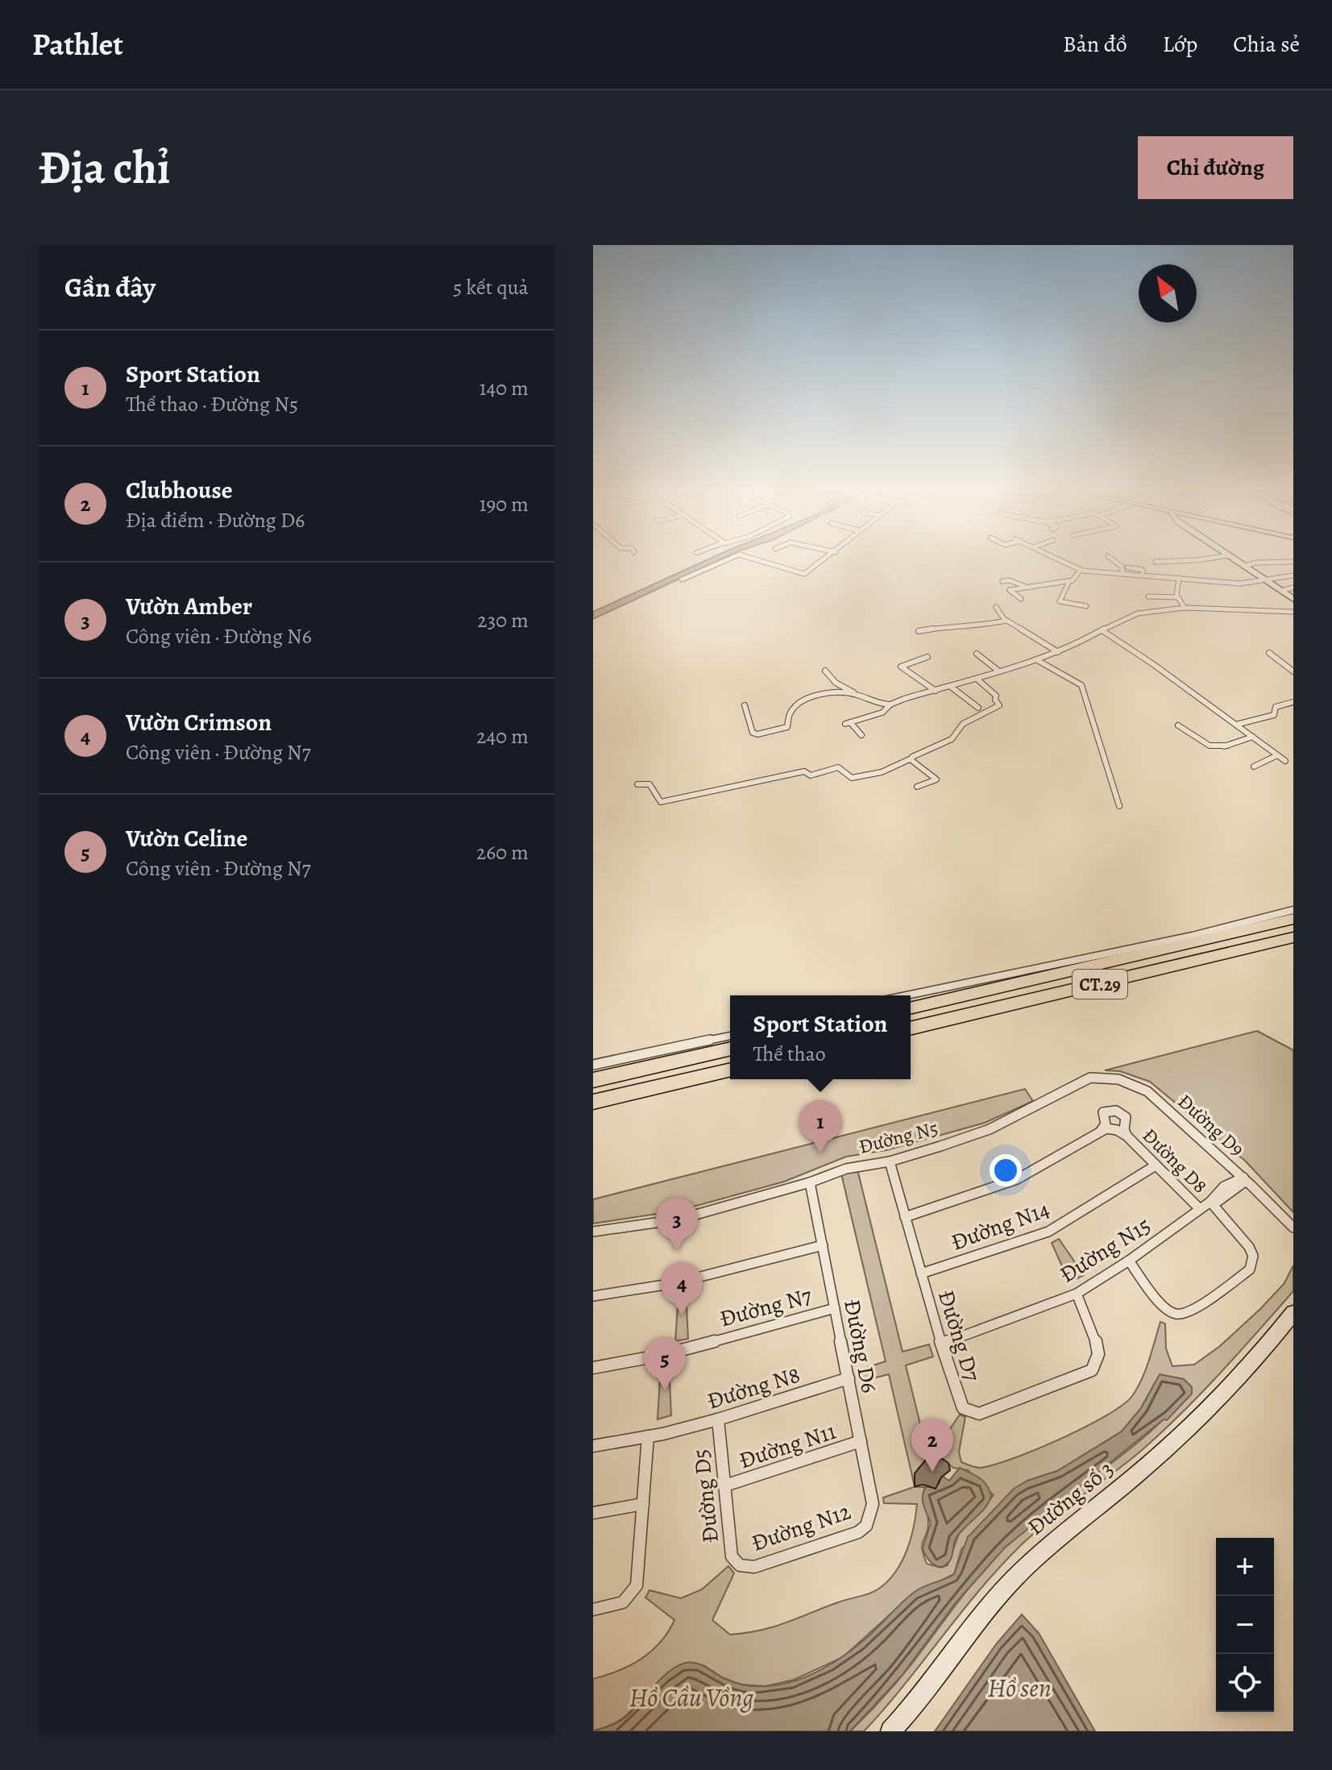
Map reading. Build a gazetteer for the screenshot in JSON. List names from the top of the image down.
{
  "streets": {
    "highway": ["CT.29"],
    "main road": ["Đường số 3"],
    "street": [
      "Đường D9",
      "Đường N5",
      "Đường D8",
      "Đường N14",
      "Đường N15",
      "Đường N7",
      "Đường D7",
      "Đường D6",
      "Đường N8",
      "Đường N11",
      "Đường D5",
      "Đường N12"
    ]
  },
  "crossings": [
    ["Đường D9", "Đường N5"],
    ["Đường D9", "Đường N15"],
    ["Đường N5", "Đường D7"],
    ["Đường N5", "Đường D6"],
    ["Đường D8", "Đường N14"],
    ["Đường D8", "Đường N15"],
    ["Đường N14", "Đường D7"],
    ["Đường N15", "Đường D7"],
    ["Đường N7", "Đường D6"],
    ["Đường D6", "Đường N8"],
    ["Đường D6", "Đường N11"],
    ["Đường D6", "Đường N12"],
    ["Đường N8", "Đường D5"],
    ["Đường N11", "Đường D5"],
    ["Đường D5", "Đường N12"]
  ],
  "water": ["Hồ sen", "Hồ Cầu Vồng"],
  "north": "top left",
  "page": {
    "header": "Pathlet",
    "nav": ["Bản đồ", "Lớp", "Chia sẻ"],
    "buttons": "Chỉ đường",
    "title": "Địa chỉ",
    "heading": ["Gần đây", "5 kết quả"],
    "list": [
      {
        "mark": "1",
        "name": "Sport Station",
        "note": "Thể thao · Đường N5",
        "value": "140 m"
      },
      {
        "mark": "2",
        "name": "Clubhouse",
        "note": "Địa điểm · Đường D6",
        "value": "190 m"
      },
      {
        "mark": "3",
        "name": "Vườn Amber",
        "note": "Công viên · Đường N6",
        "value": "230 m"
      },
      {
        "mark": "4",
        "name": "Vườn Crimson",
        "note": "Công viên · Đường N7",
        "value": "240 m"
      },
      {
        "mark": "5",
        "name": "Vườn Celine",
        "note": "Công viên · Đường N7",
        "value": "260 m"
      }
    ],
    "popup": ["Sport Station", "Thể thao"],
    "pins": [
      "1",
      "3",
      "4",
      "5",
      "2"
    ],
    "map_buttons": ["+", "−"]
  }
}
